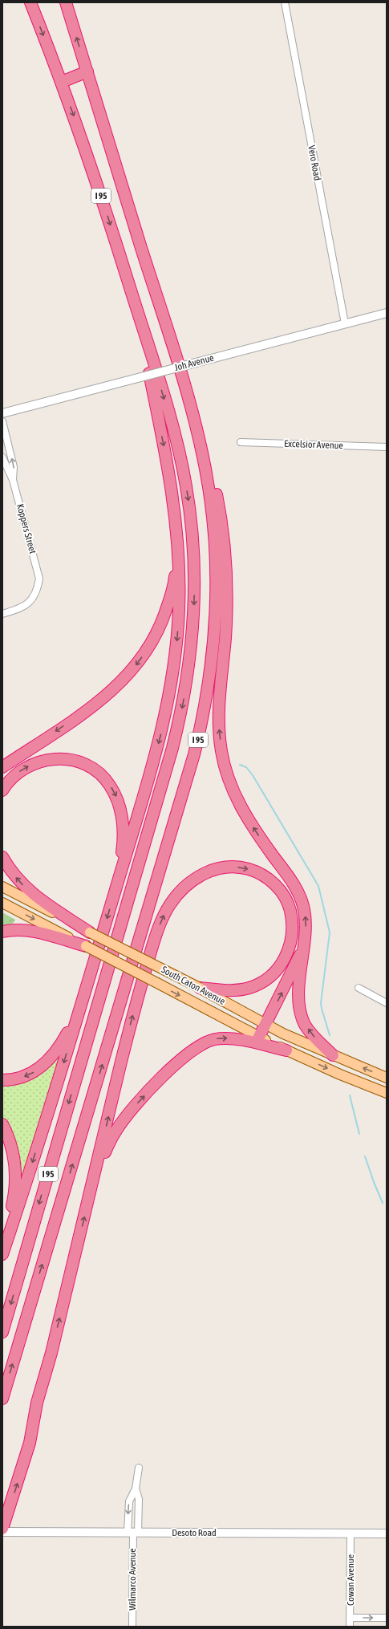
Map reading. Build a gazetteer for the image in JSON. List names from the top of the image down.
{
  "streets": {
    "highway": ["I 95"],
    "main road": ["South Caton Avenue"],
    "street": [
      "Vero Road",
      "Joh Avenue",
      "Excelsior Avenue",
      "Koppers Street",
      "Desoto Road",
      "Wilmarco Avenue",
      "Cowan Avenue"
    ]
  },
  "crossings": [
    ["Vero Road", "Joh Avenue"],
    ["Desoto Road", "Wilmarco Avenue"],
    ["Desoto Road", "Cowan Avenue"]
  ]
}
